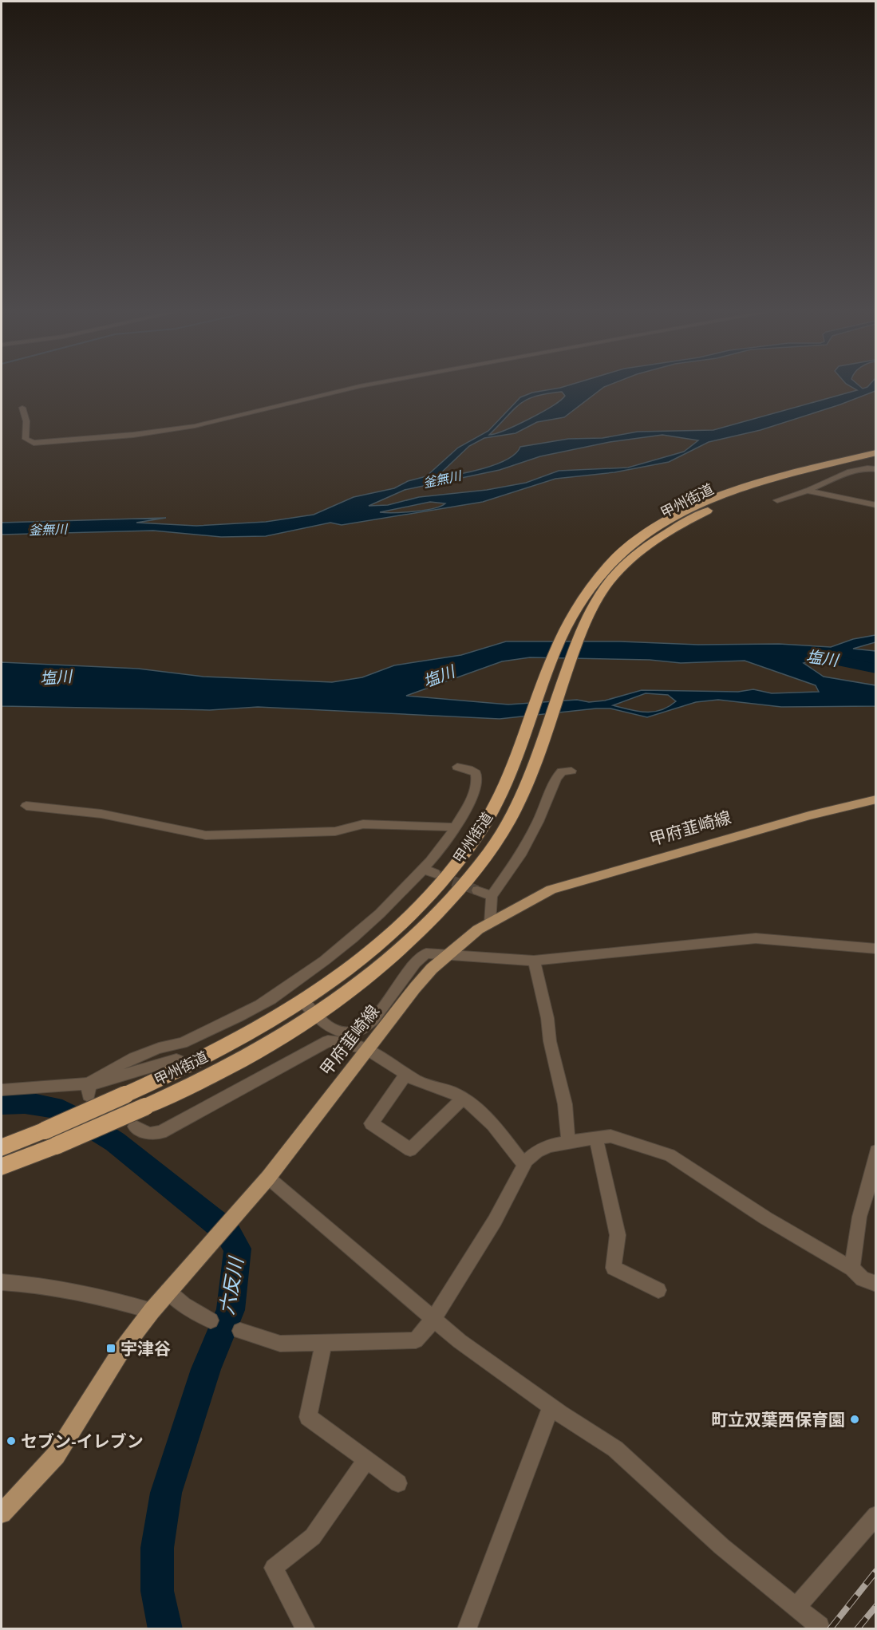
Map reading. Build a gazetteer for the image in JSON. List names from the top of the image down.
{
  "streets": {
    "highway": ["甲州街道"],
    "main road": ["甲府韮崎線"]
  },
  "water": ["釜無川", "塩川", "六反川"],
  "places": {
    "transit": ["宇津谷"],
    "other": ["町立双葉西保育園", "セブン-イレブン"]
  }
}
